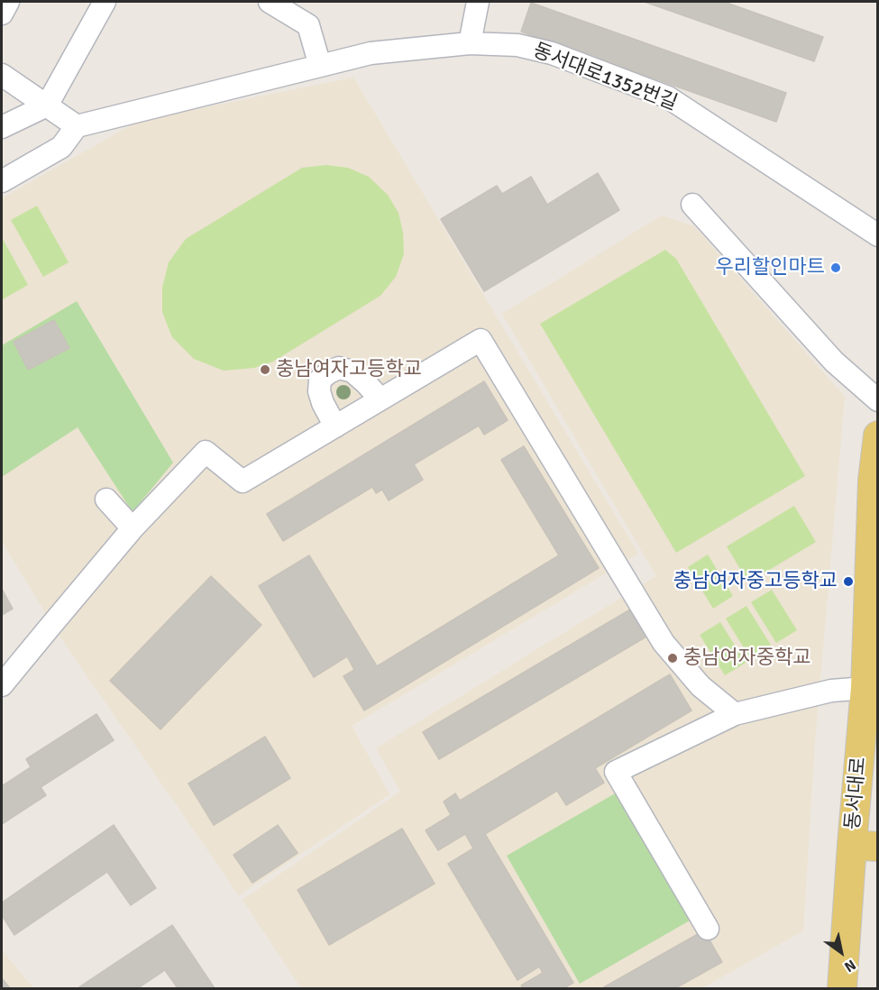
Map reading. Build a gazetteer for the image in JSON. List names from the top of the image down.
{
  "streets": {
    "main road": ["동서대로"],
    "street": ["동서대로1352번길"]
  },
  "places": [
    "우리할인마트",
    "충남여자고등학교",
    "충남여자중고등학교",
    "충남여자중학교"
  ],
  "north": "bottom right"
}
